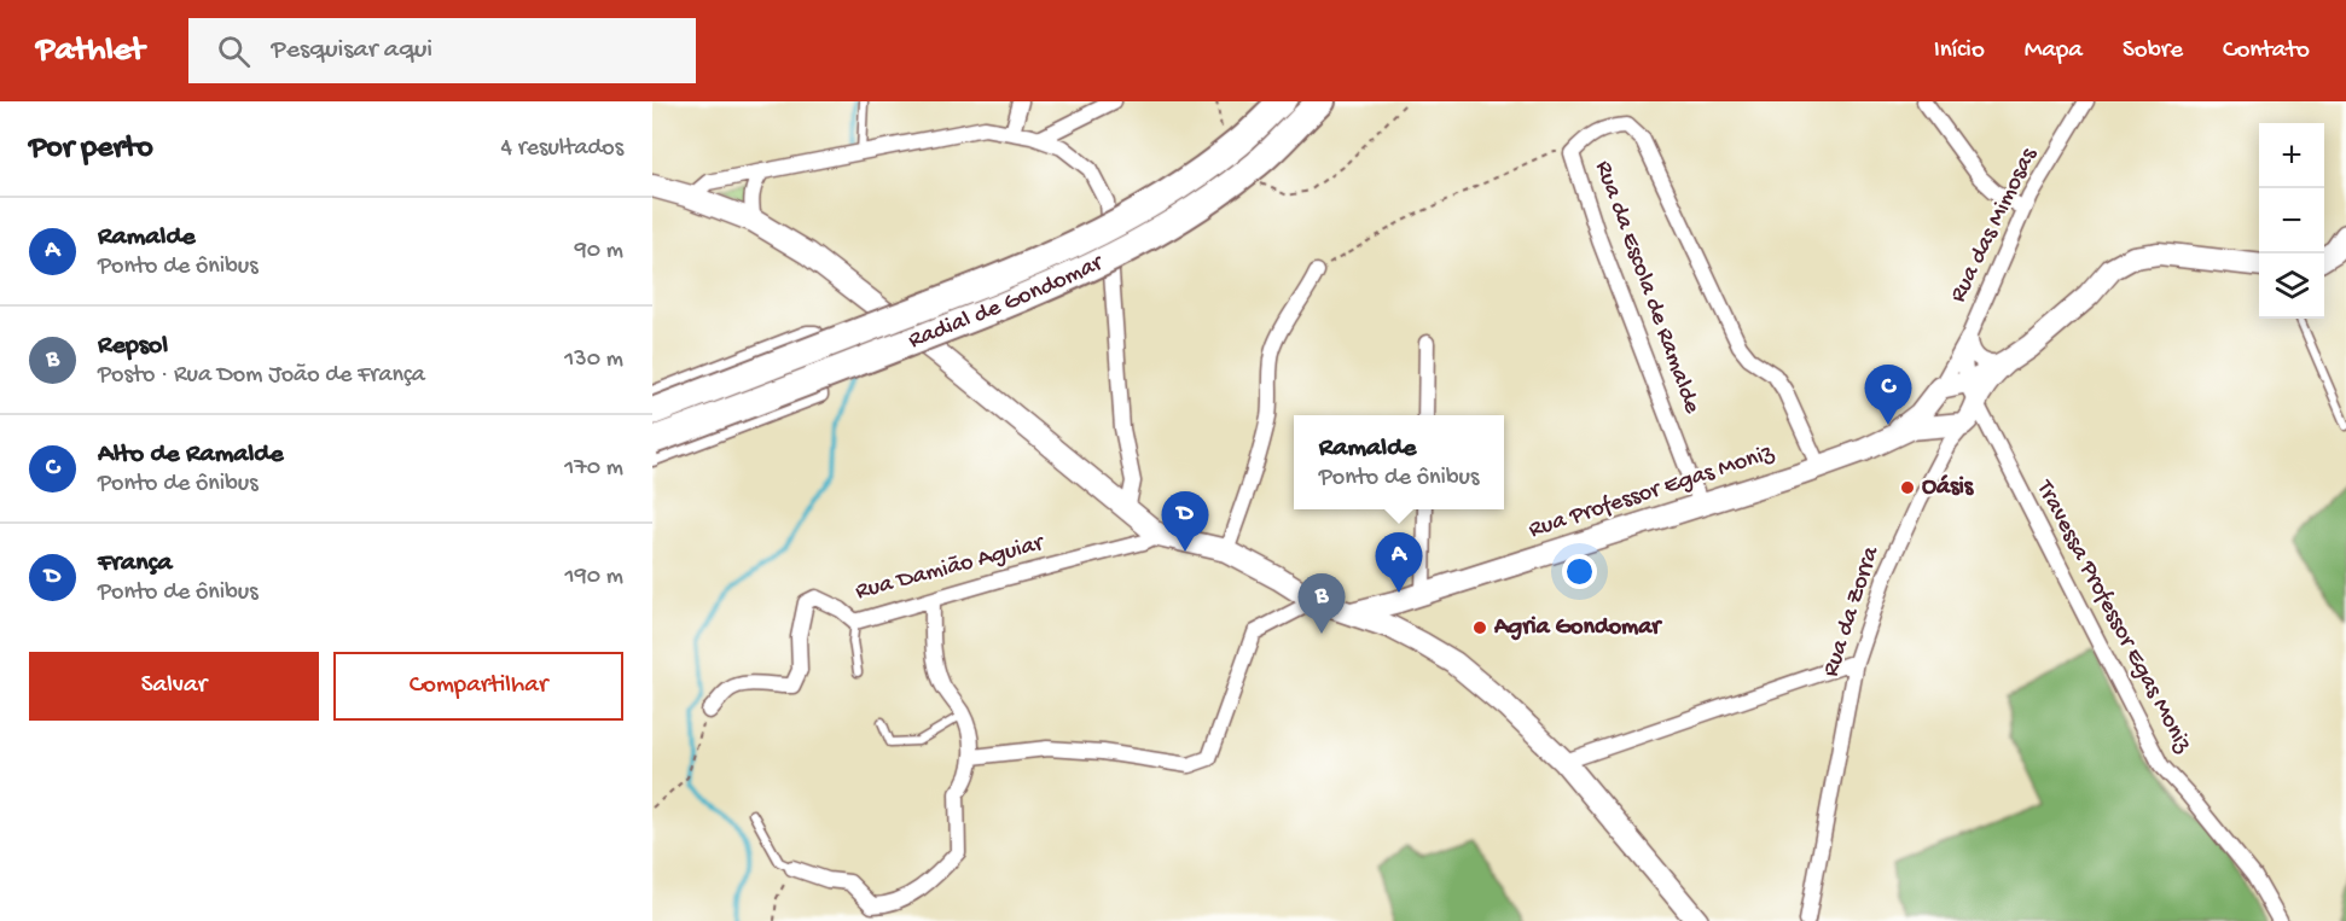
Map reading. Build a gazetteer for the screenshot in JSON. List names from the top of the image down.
{
  "streets": {
    "highway": ["Radial de Gondomar"],
    "main road": ["Rua Professor Egas Moniz"],
    "street": [
      "Rua das Mimosas",
      "Rua da Escola de Ramalde",
      "Rua Damião Aguiar",
      "Rua da Zorra",
      "Travessa Professor Egas Moniz"
    ]
  },
  "crossings": [
    ["Rua das Mimosas", "Rua Professor Egas Moniz"],
    ["Rua das Mimosas", "Rua da Zorra"],
    ["Rua das Mimosas", "Travessa Professor Egas Moniz"],
    ["Rua da Escola de Ramalde", "Rua Professor Egas Moniz"],
    ["Rua Professor Egas Moniz", "Rua da Zorra"],
    ["Rua Professor Egas Moniz", "Travessa Professor Egas Moniz"],
    ["Rua da Zorra", "Travessa Professor Egas Moniz"]
  ],
  "places": ["Oásis", "Agria Gondomar"],
  "page": {
    "header": "Pathlet",
    "search": "Pesquisar aqui",
    "nav": [
      "Início",
      "Mapa",
      "Sobre",
      "Contato"
    ],
    "heading": ["Por perto", "4 resultados"],
    "map_buttons": ["+", "−"],
    "list": [
      {
        "mark": "A",
        "name": "Ramalde",
        "note": "Ponto de ônibus",
        "value": "90 m"
      },
      {
        "mark": "B",
        "name": "Repsol",
        "note": "Posto · Rua Dom João de França",
        "value": "130 m"
      },
      {
        "mark": "C",
        "name": "Alto de Ramalde",
        "note": "Ponto de ônibus",
        "value": "170 m"
      },
      {
        "mark": "D",
        "name": "França",
        "note": "Ponto de ônibus",
        "value": "190 m"
      }
    ],
    "pins": [
      "C",
      "D",
      "A",
      "B"
    ],
    "popup": ["Ramalde", "Ponto de ônibus"],
    "buttons": ["Salvar", "Compartilhar"]
  }
}
